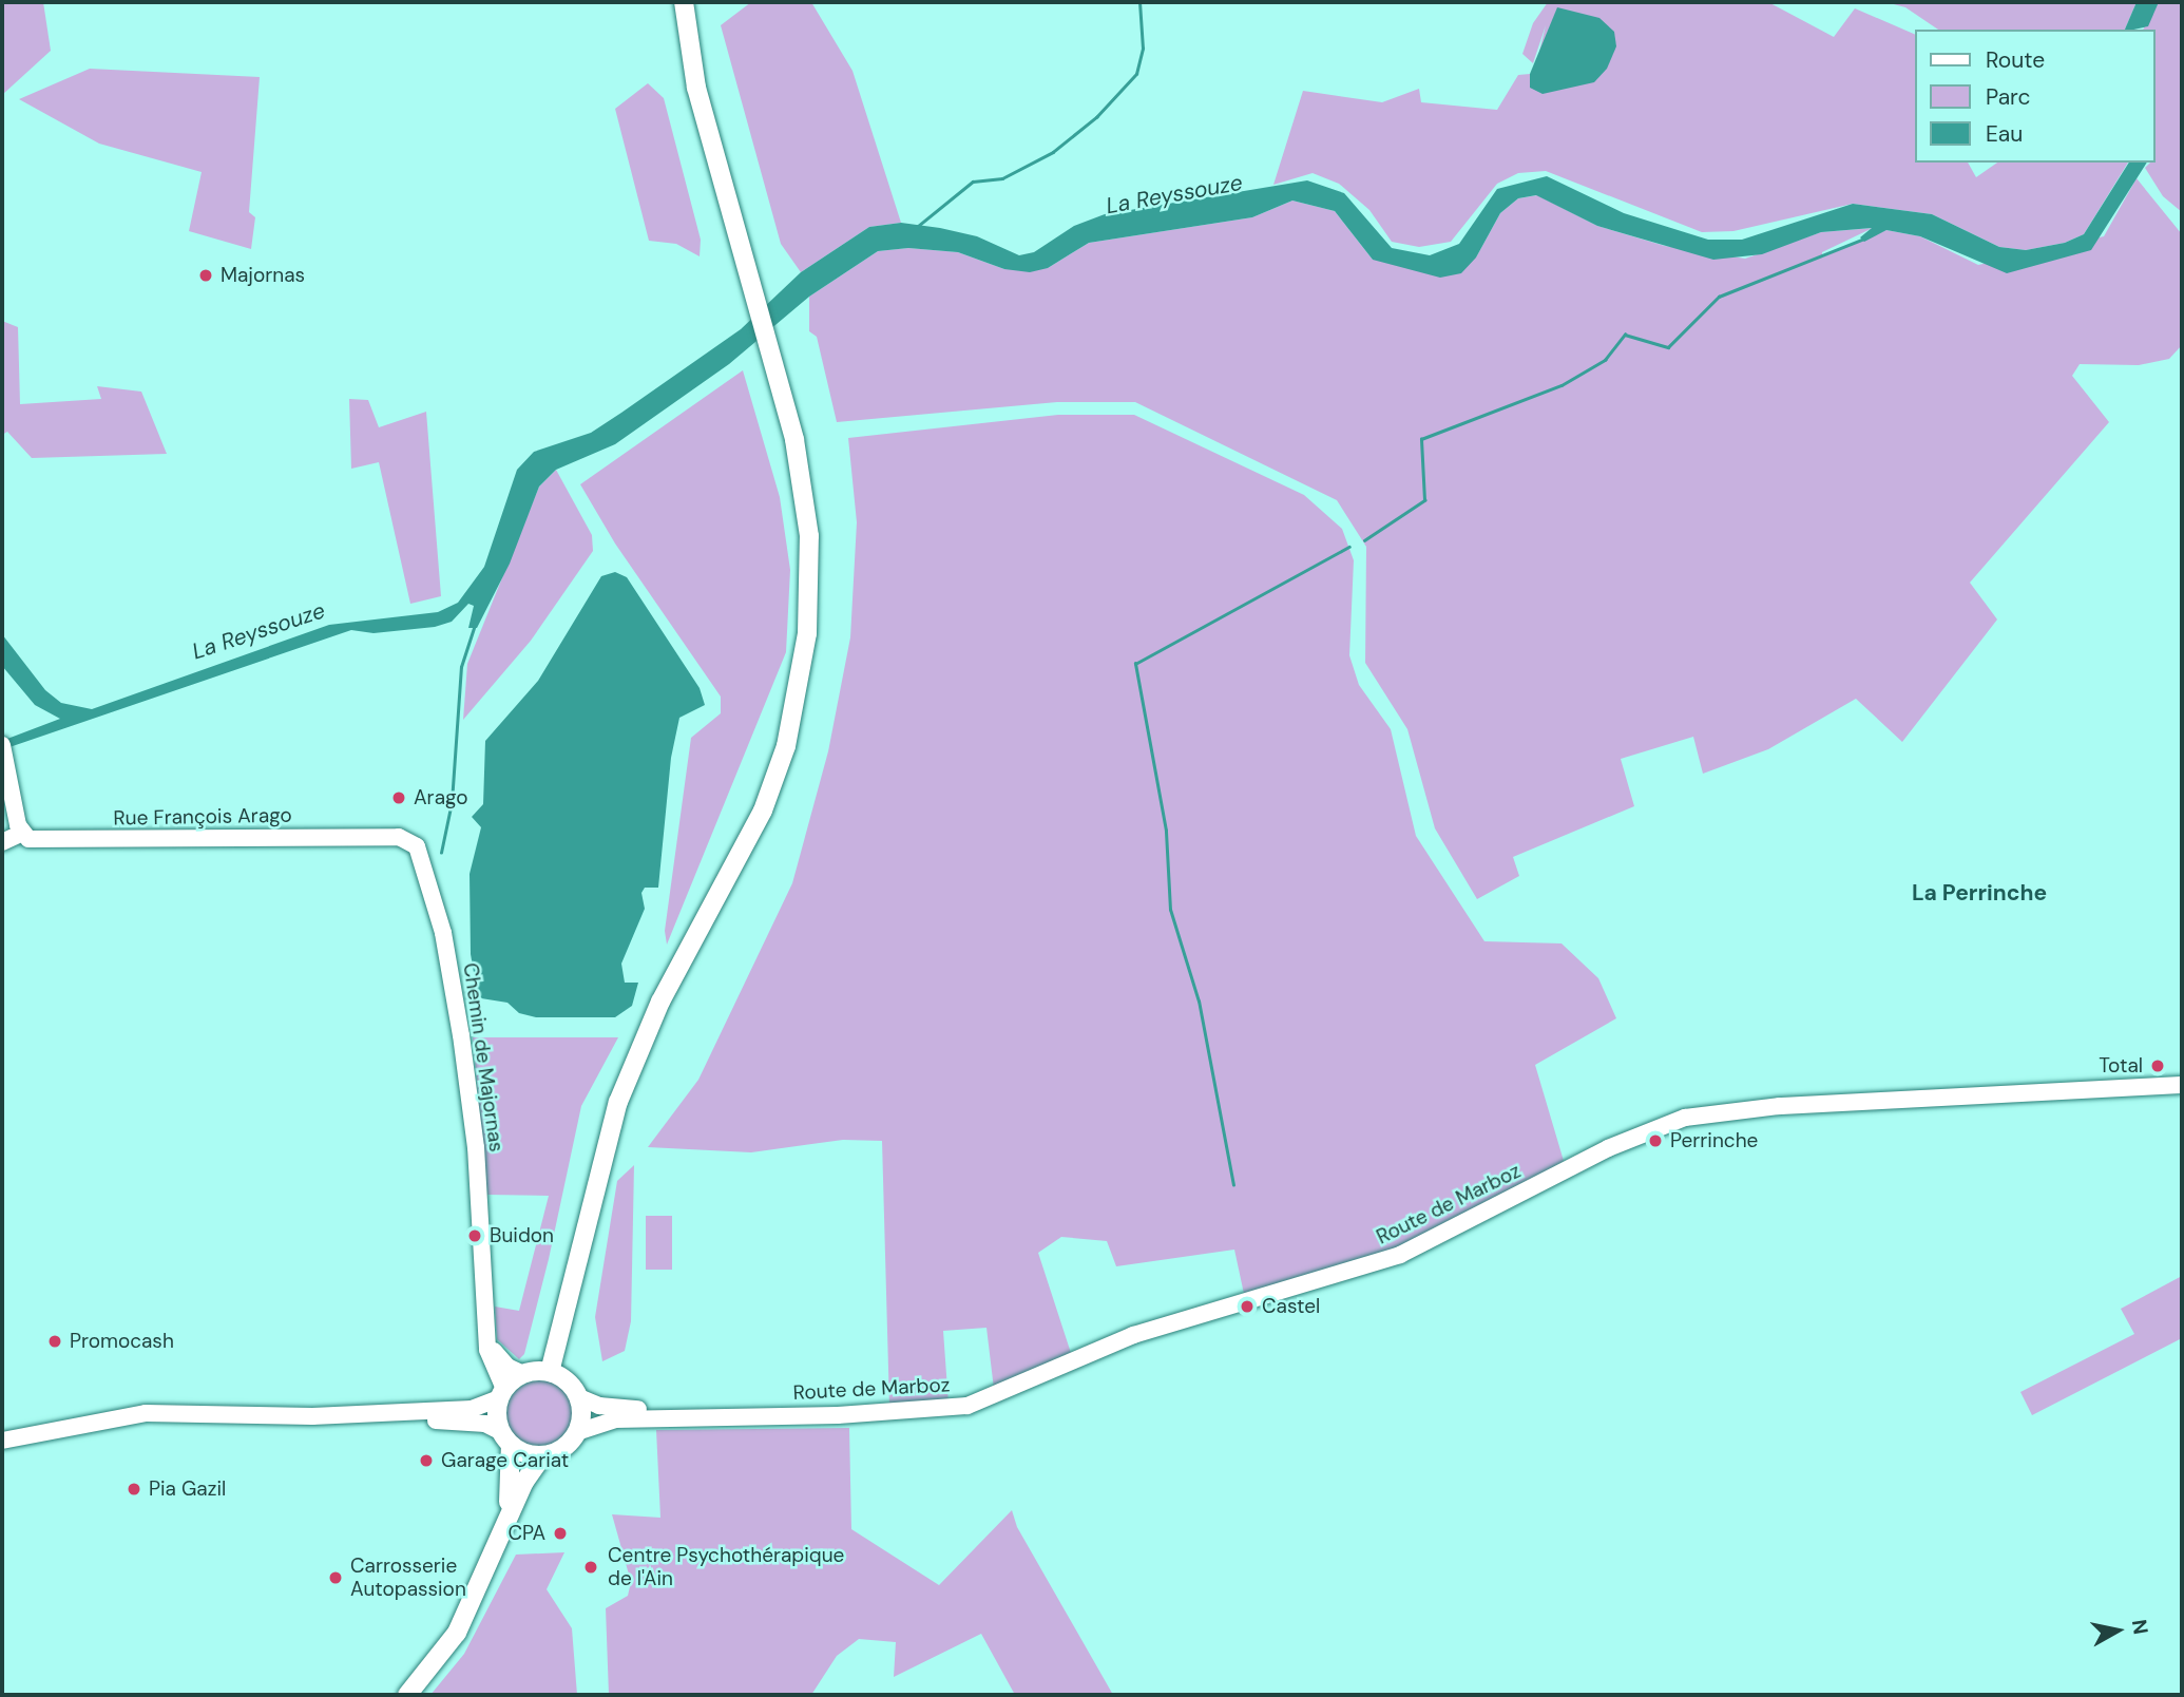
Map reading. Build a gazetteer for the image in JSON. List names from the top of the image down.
{
  "streets": {
    "main road": ["Rue François Arago", "Chemin de Majornas", "Route de Marboz"]
  },
  "crossings": [
    ["Rue François Arago", "Chemin de Majornas"],
    ["Chemin de Majornas", "Route de Marboz"]
  ],
  "districts": ["La Perrinche"],
  "water": ["La Reyssouze"],
  "places": [
    "Majornas",
    "Arago",
    "Total",
    "Perrinche",
    "Buidon",
    "Castel",
    "Promocash",
    "Garage Cariat",
    "Pia Gazil",
    "CPA",
    "Centre Psychothérapique de l'Ain",
    "Carrosserie Autopassion"
  ],
  "legend": ["Route", "Parc", "Eau"],
  "north": "right"
}
